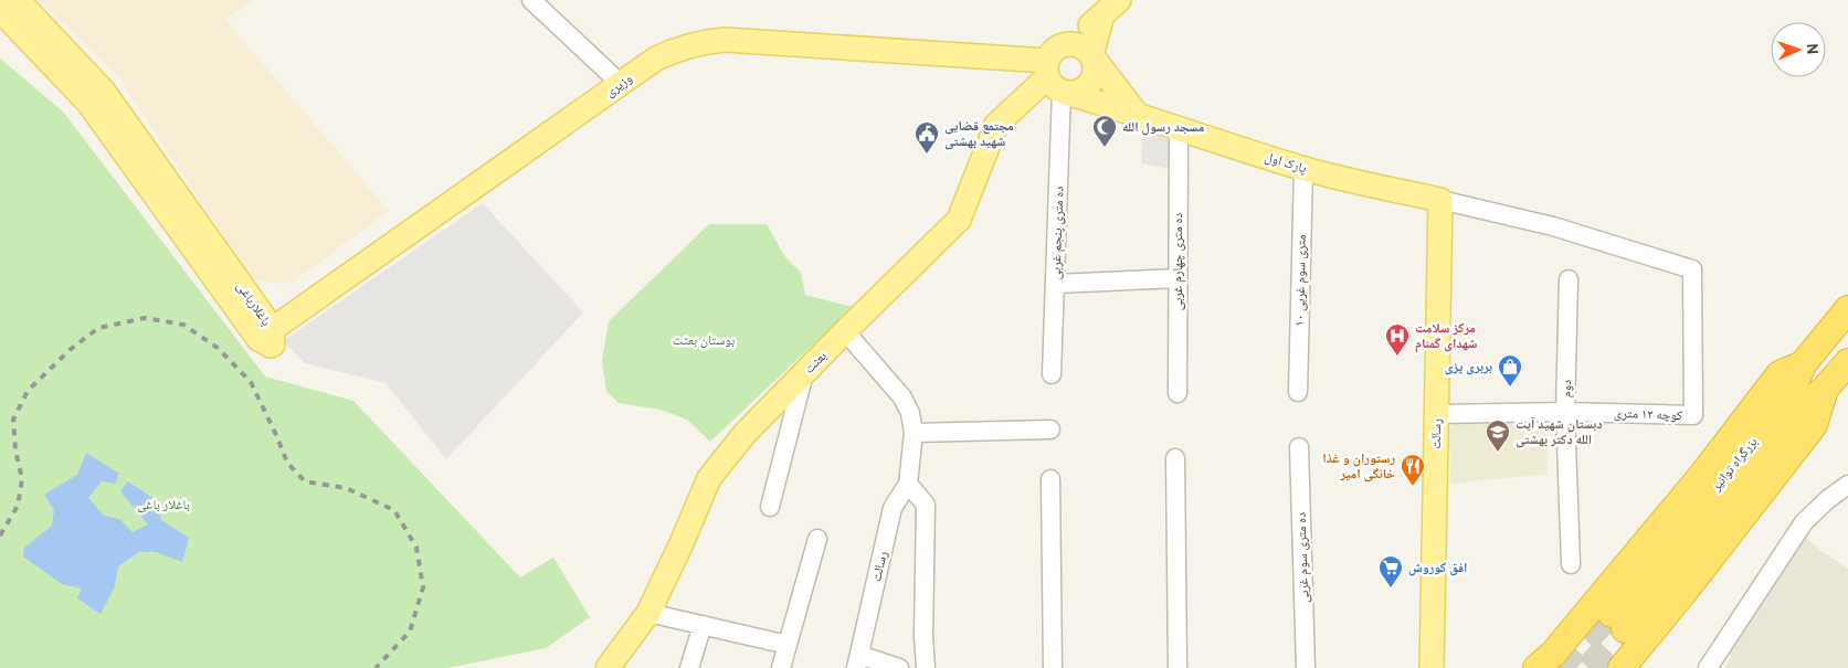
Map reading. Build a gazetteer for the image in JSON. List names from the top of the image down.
{
  "streets": {
    "highway": ["بزرگراه توانیر"],
    "main road": [
      "وزیری",
      "پارک اول",
      "باغلارباغی",
      "بعثت",
      "رسالت"
    ],
    "street": [
      "ده متری پنجم غربی",
      "ده متری چهارم غربی",
      "۱۰ متری سوم غربی",
      "دوم",
      "کوچه ۱۲ متری",
      "ده متری سوم غربی"
    ]
  },
  "crossings": [
    ["وزیری", "پارک اول"],
    ["وزیری", "ده متری پنجم غربی"],
    ["وزیری", "باغلارباغی"],
    ["وزیری", "بعثت"],
    ["پارک اول", "ده متری پنجم غربی"],
    ["پارک اول", "ده متری چهارم غربی"],
    ["پارک اول", "۱۰ متری سوم غربی"],
    ["پارک اول", "بعثت"],
    ["پارک اول", "کوچه ۱۲ متری"],
    ["پارک اول", "رسالت"],
    ["ده متری پنجم غربی", "بعثت"],
    ["دوم", "کوچه ۱۲ متری"],
    ["کوچه ۱۲ متری", "رسالت"]
  ],
  "parks": ["بوستان بعثت", "باغلار باغی"],
  "places": {
    "mosque": ["مسجد رسول الله"],
    "public building": ["مجتمع قضایی شهید بهشتی"],
    "hospital": ["مرکز سلامت شهدای گمنام"],
    "shop": ["بربری پزی"],
    "school or university": ["دبستان شهید آیت الله دکتر بهشتی"],
    "restaurant": ["رستوران و غذا خانگی امیر"],
    "supermarket": ["افق کوروش"]
  },
  "north": "right"
}
